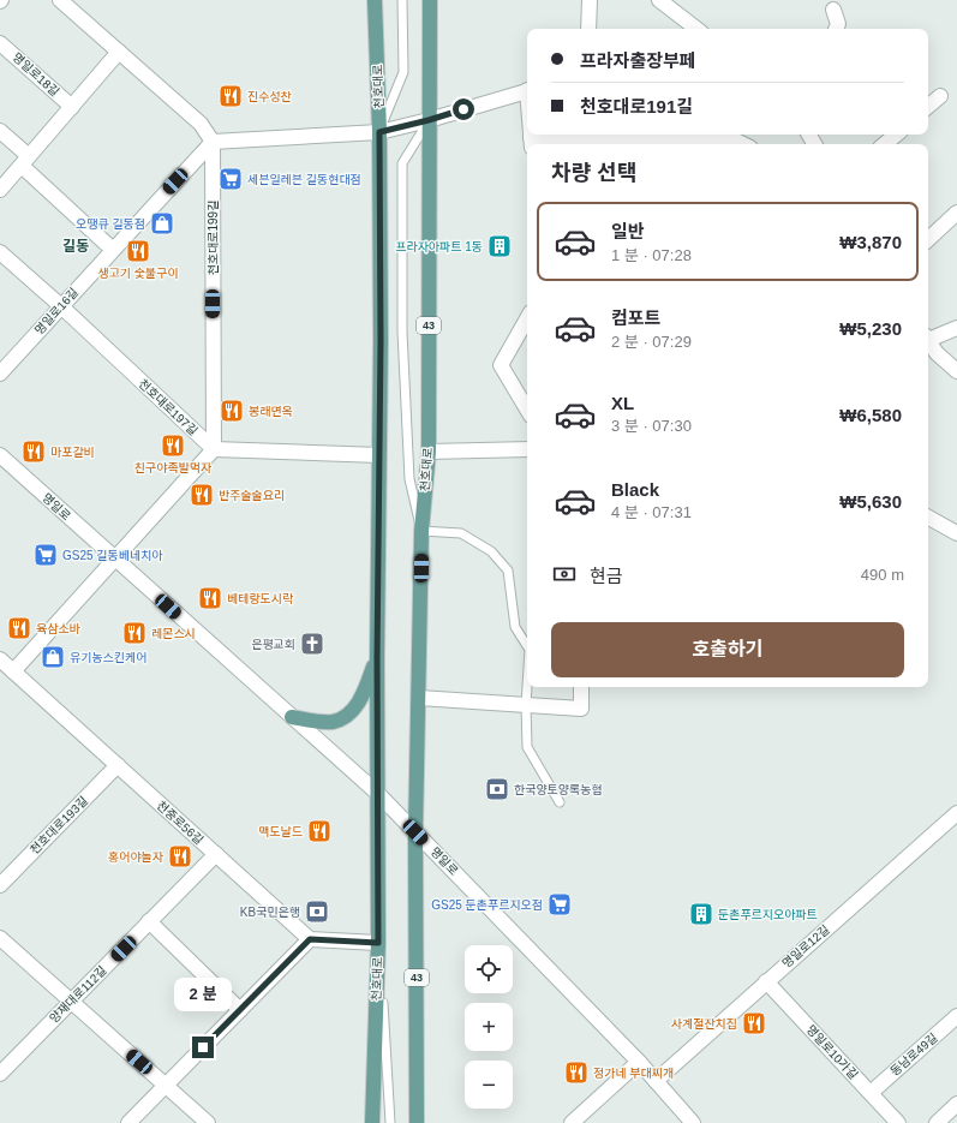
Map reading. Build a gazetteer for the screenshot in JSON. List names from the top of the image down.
{
  "streets": {
    "main road": ["천호대로", "43"],
    "street": [
      "명일로18길",
      "천호대로199길",
      "명일로16길",
      "천호대로197길",
      "명일로",
      "천중로56길",
      "천호대로193길",
      "명일로12길",
      "양재대로112길",
      "명일로10가길",
      "동남로49길"
    ]
  },
  "crossings": [
    ["천호대로", "명일로"],
    ["천호대로199길", "명일로16길"],
    ["천호대로199길", "천호대로197길"],
    ["명일로16길", "천호대로197길"],
    ["명일로", "명일로12길"],
    ["천중로56길", "천호대로193길"],
    ["천중로56길", "양재대로112길"],
    ["명일로12길", "명일로10가길"],
    ["명일로10가길", "동남로49길"]
  ],
  "districts": ["길동"],
  "places": {
    "restaurant": [
      "진수성찬",
      "생고기 숯불구이",
      "봉래면옥",
      "친구야족발먹자",
      "마포갈비",
      "반주술술요리",
      "베테랑도시락",
      "육삼소바",
      "레몬스시",
      "맥도날드",
      "홍어야놀자",
      "사계절잔치집",
      "정가네 부대찌개"
    ],
    "supermarket": ["세븐일레븐 길동현대점", "GS25 길동베네치아", "GS25 둔촌푸르지오점"],
    "shop": ["오땡큐 길동점", "유기농스킨케어"],
    "building": ["프라자아파트 1동", "둔촌푸르지오아파트"],
    "church": ["은평교회"],
    "bank": ["한국양토양록농협", "KB국민은행"]
  },
  "page": {
    "banner": ["프라자출장부페", "천호대로191길"],
    "heading": "차량 선택",
    "list": [
      {
        "name": "일반",
        "note": "1 분 · 07:28",
        "value": "₩3,870"
      },
      {
        "name": "컴포트",
        "note": "2 분 · 07:29",
        "value": "₩5,230"
      },
      {
        "name": "XL",
        "note": "3 분 · 07:30",
        "value": "₩6,580"
      },
      {
        "name": "Black",
        "note": "4 분 · 07:31",
        "value": "₩5,630"
      }
    ],
    "pay": ["현금", "490 m"],
    "buttons": "호출하기",
    "map_buttons": ["+", "−"],
    "bubble": "2 분"
  }
}
